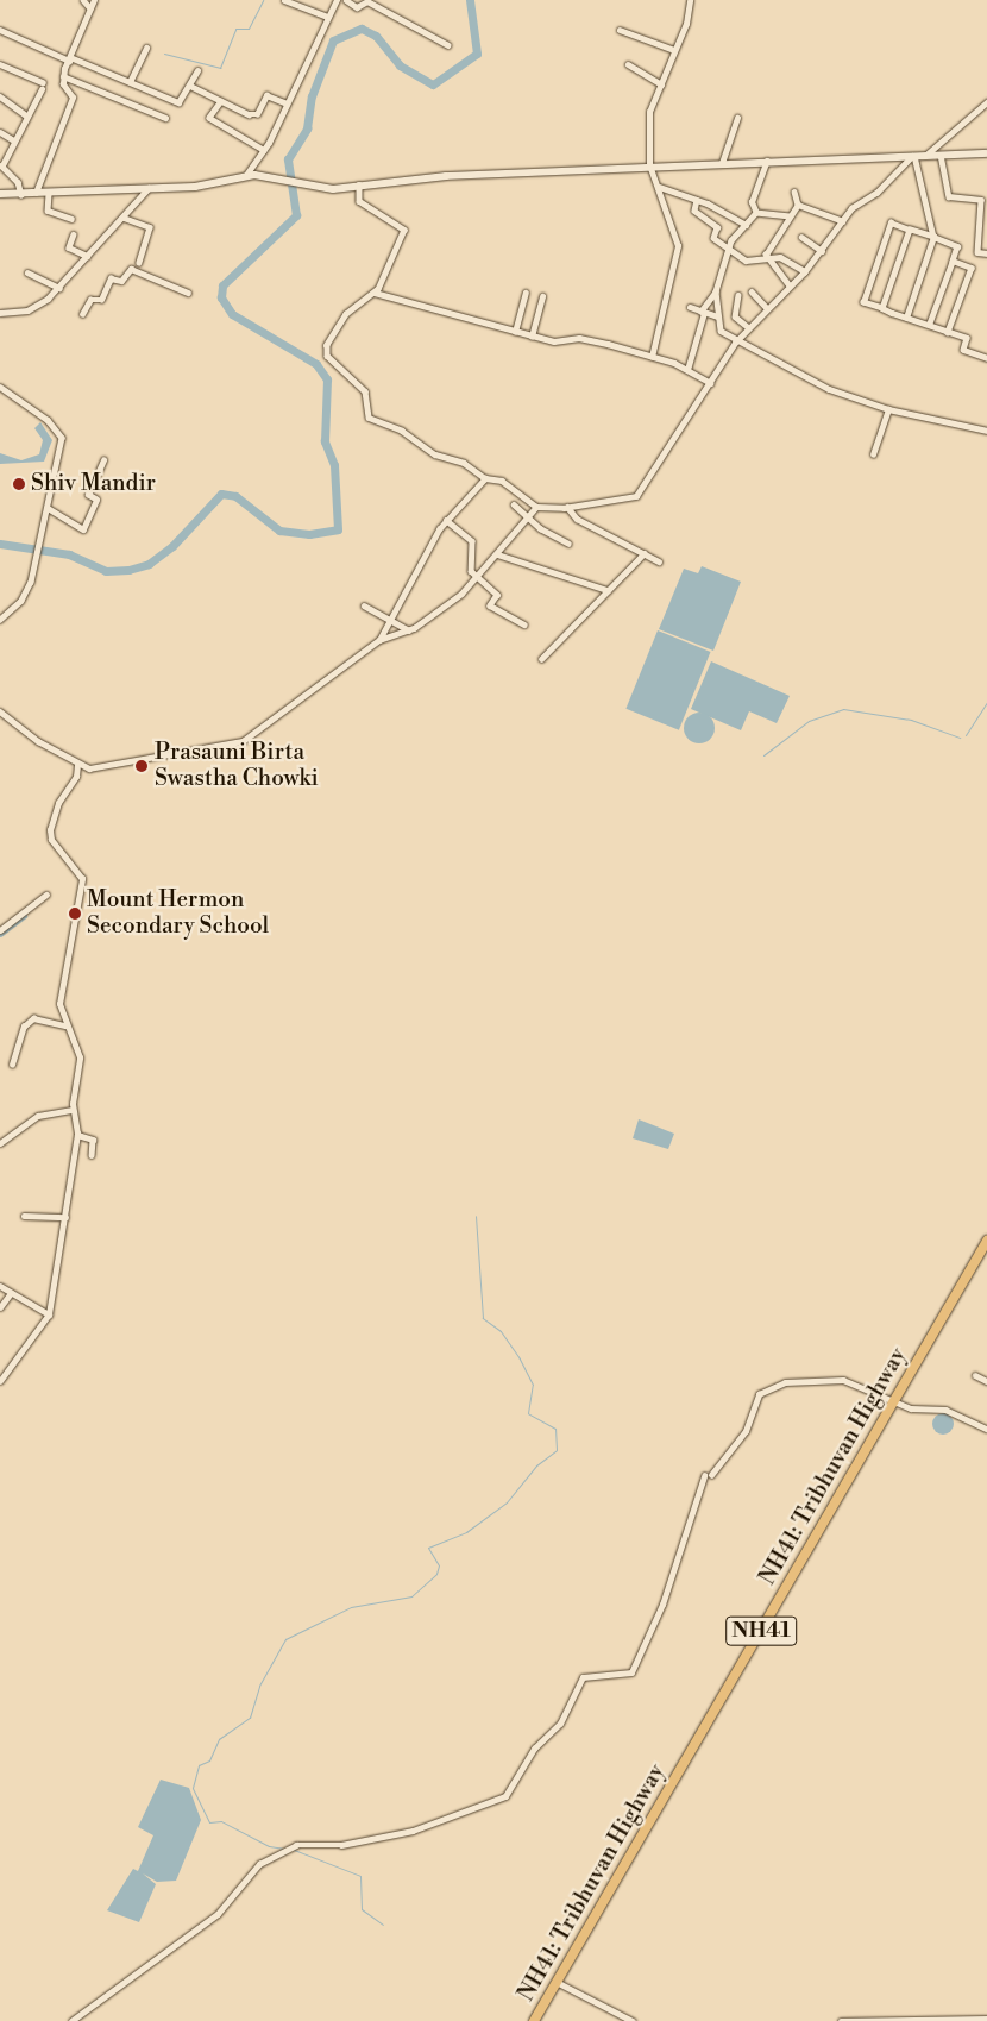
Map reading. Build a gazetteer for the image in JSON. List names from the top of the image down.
{
  "streets": {
    "highway": ["NH41: Tribhuvan Highway", "NH41"]
  },
  "places": ["Shiv Mandir", "Prasauni Birta Swastha Chowki", "Mount Hermon Secondary School"]
}
